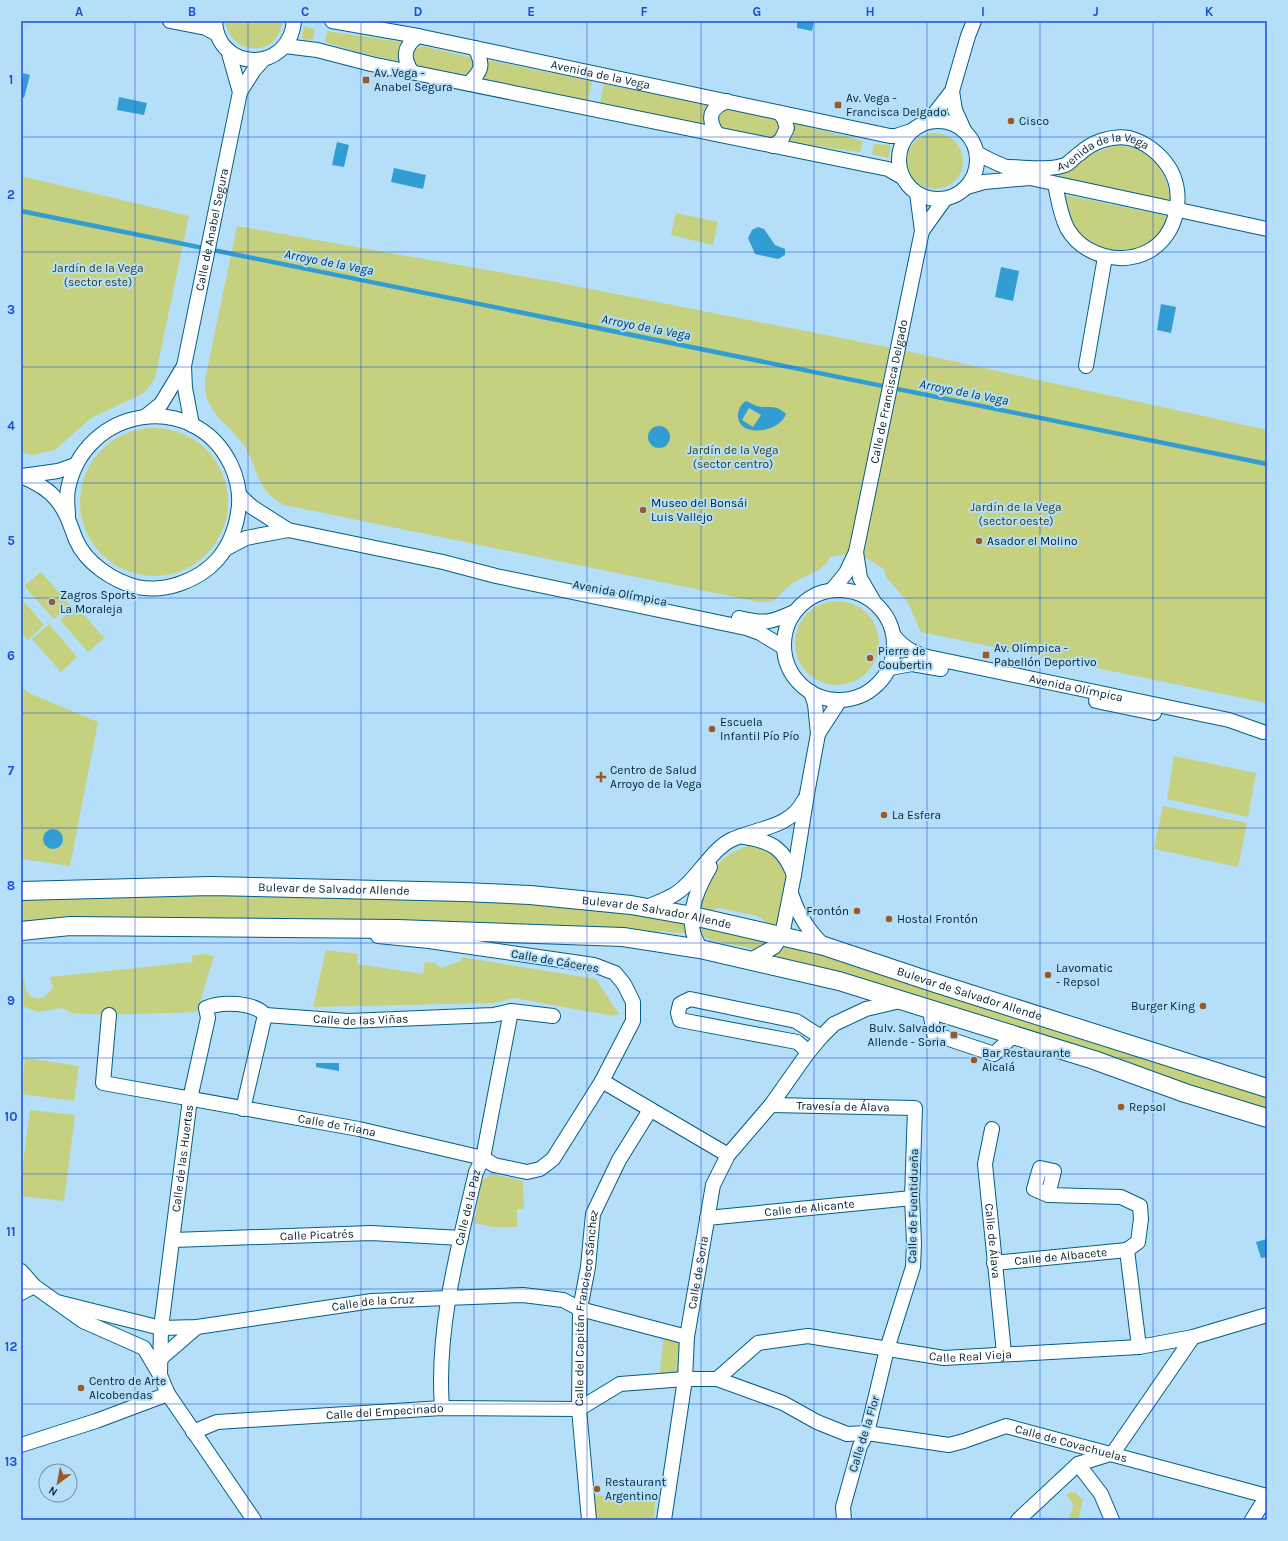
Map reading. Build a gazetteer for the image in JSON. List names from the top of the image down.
{
  "streets": {
    "main road": ["Bulevar de Salvador Allende"],
    "street": [
      "Avenida de la Vega",
      "Calle de Anabel Segura",
      "Calle de Francisca Delgado",
      "Avenida Olímpica",
      "Calle de Cáceres",
      "Calle de las Viñas",
      "Travesía de Álava",
      "Calle de Triana",
      "Calle de las Huertas",
      "Calle de Fuentidueña",
      "Calle de la Paz",
      "Calle de Alicante",
      "Calle Picatrés",
      "Calle de Álava",
      "Calle de Albacete",
      "Calle de Soria",
      "Calle de la Cruz",
      "Calle del Capitán Francisco Sánchez",
      "Calle Real Vieja",
      "Calle del Empecinado",
      "Calle de la Flor",
      "Calle de Covachuelas"
    ]
  },
  "crossings": [
    ["Avenida de la Vega", "Calle de Francisca Delgado"],
    ["Calle de Francisca Delgado", "Avenida Olímpica"],
    ["Calle de Cáceres", "Calle de Triana"],
    ["Calle de Cáceres", "Calle de la Paz"],
    ["Calle de las Viñas", "Calle de las Huertas"],
    ["Calle de las Viñas", "Calle de la Paz"],
    ["Travesía de Álava", "Calle de Fuentidueña"],
    ["Travesía de Álava", "Calle de Soria"],
    ["Calle de Triana", "Calle de las Huertas"],
    ["Calle de Triana", "Calle de la Paz"],
    ["Calle de las Huertas", "Calle Picatrés"],
    ["Calle de las Huertas", "Calle de la Cruz"],
    ["Calle de Fuentidueña", "Calle de Alicante"],
    ["Calle de Fuentidueña", "Calle Real Vieja"],
    ["Calle de Fuentidueña", "Calle de la Flor"],
    ["Calle de la Paz", "Calle Picatrés"],
    ["Calle de la Paz", "Calle de la Cruz"],
    ["Calle de la Paz", "Calle del Empecinado"],
    ["Calle de Alicante", "Calle de Soria"],
    ["Calle de Álava", "Calle de Albacete"],
    ["Calle de Álava", "Calle Real Vieja"],
    ["Calle de Soria", "Calle de la Cruz"],
    ["Calle de la Cruz", "Calle del Capitán Francisco Sánchez"],
    ["Calle del Capitán Francisco Sánchez", "Calle del Empecinado"],
    ["Calle Real Vieja", "Calle de la Flor"],
    ["Calle Real Vieja", "Calle de Covachuelas"],
    ["Calle de la Flor", "Calle de Covachuelas"]
  ],
  "water": ["Arroyo de la Vega"],
  "parks": ["Jardín de la Vega (sector este)", "Jardín de la Vega (sector centro)", "Jardín de la Vega (sector oeste)"],
  "places": {
    "transit": [
      "Av. Vega - Anabel Segura",
      "Av. Vega - Francisca Delgado",
      "Av. Olímpica - Pabellón Deportivo",
      "Bulv. Salvador Allende - Soria"
    ],
    "other": [
      "Cisco",
      "Museo del Bonsái Luis Vallejo",
      "Asador el Molino",
      "Zagros Sports La Moraleja",
      "Pierre de Coubertin",
      "Escuela Infantil Pío Pío",
      "La Esfera",
      "Frontón",
      "Hostal Frontón",
      "Lavomatic - Repsol",
      "Burger King",
      "Bar Restaurante Alcalá",
      "Repsol",
      "Centro de Arte Alcobendas",
      "Restaurant Argentino"
    ],
    "health": ["Centro de Salud Arroyo de la Vega"]
  },
  "north": "bottom left",
  "grid": {
    "columns": [
      "A",
      "B",
      "C",
      "D",
      "E",
      "F",
      "G",
      "H",
      "I",
      "J",
      "K"
    ],
    "rows": [
      "1",
      "2",
      "3",
      "4",
      "5",
      "6",
      "7",
      "8",
      "9",
      "10",
      "11",
      "12",
      "13"
    ]
  }
}
